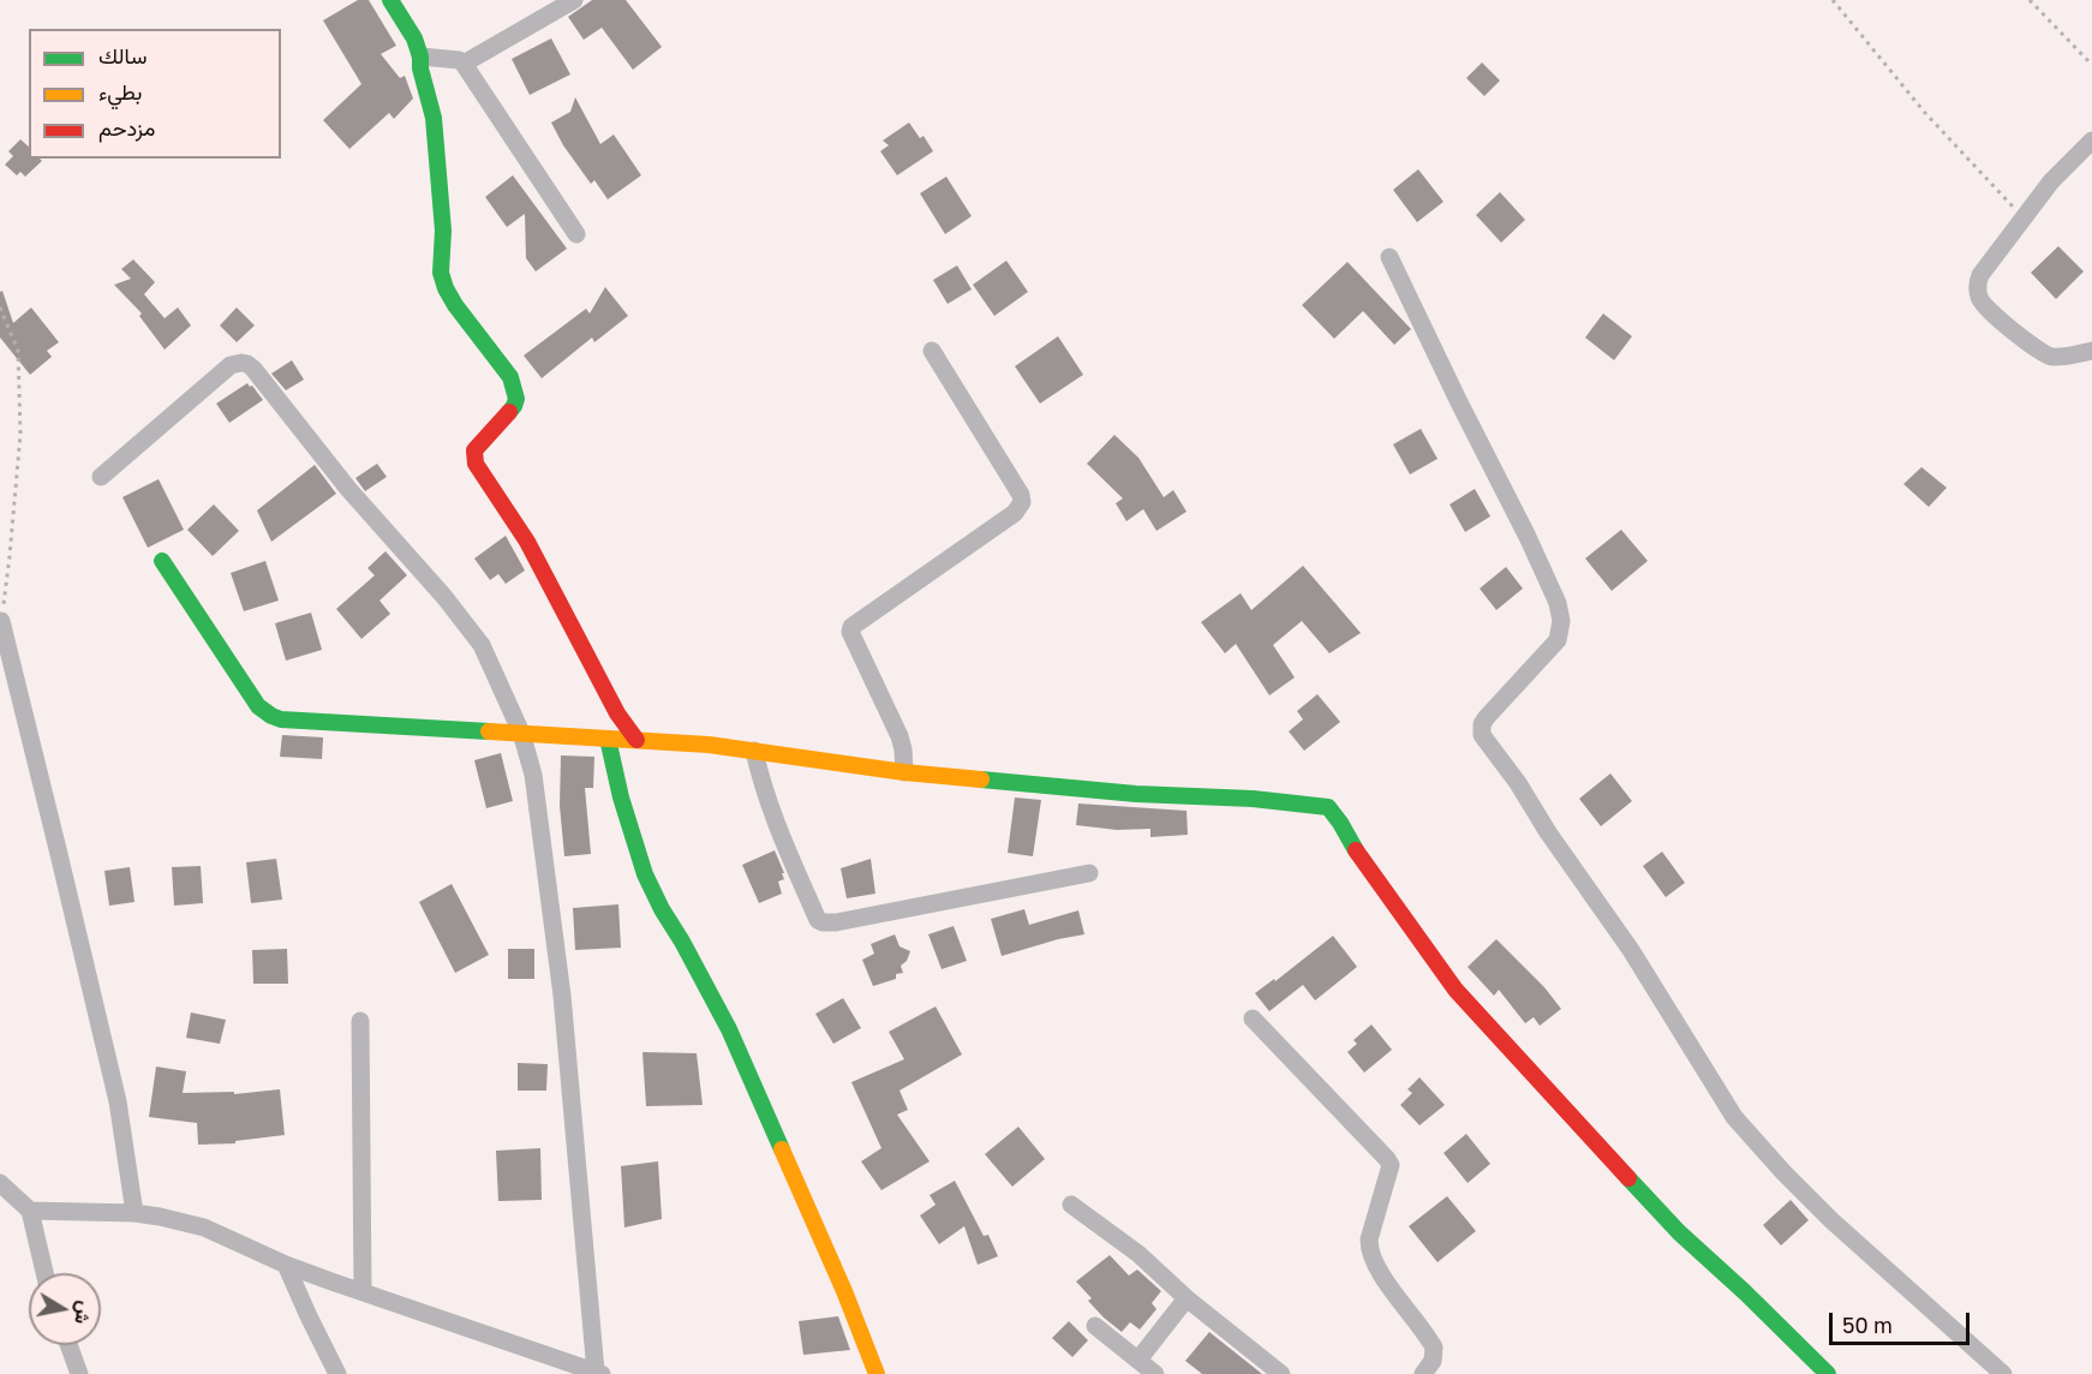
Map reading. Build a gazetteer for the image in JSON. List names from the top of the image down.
{
  "legend": ["سالك", "بطيء", "مزدحم"],
  "scale_bar": "50 m",
  "north": "right"
}
